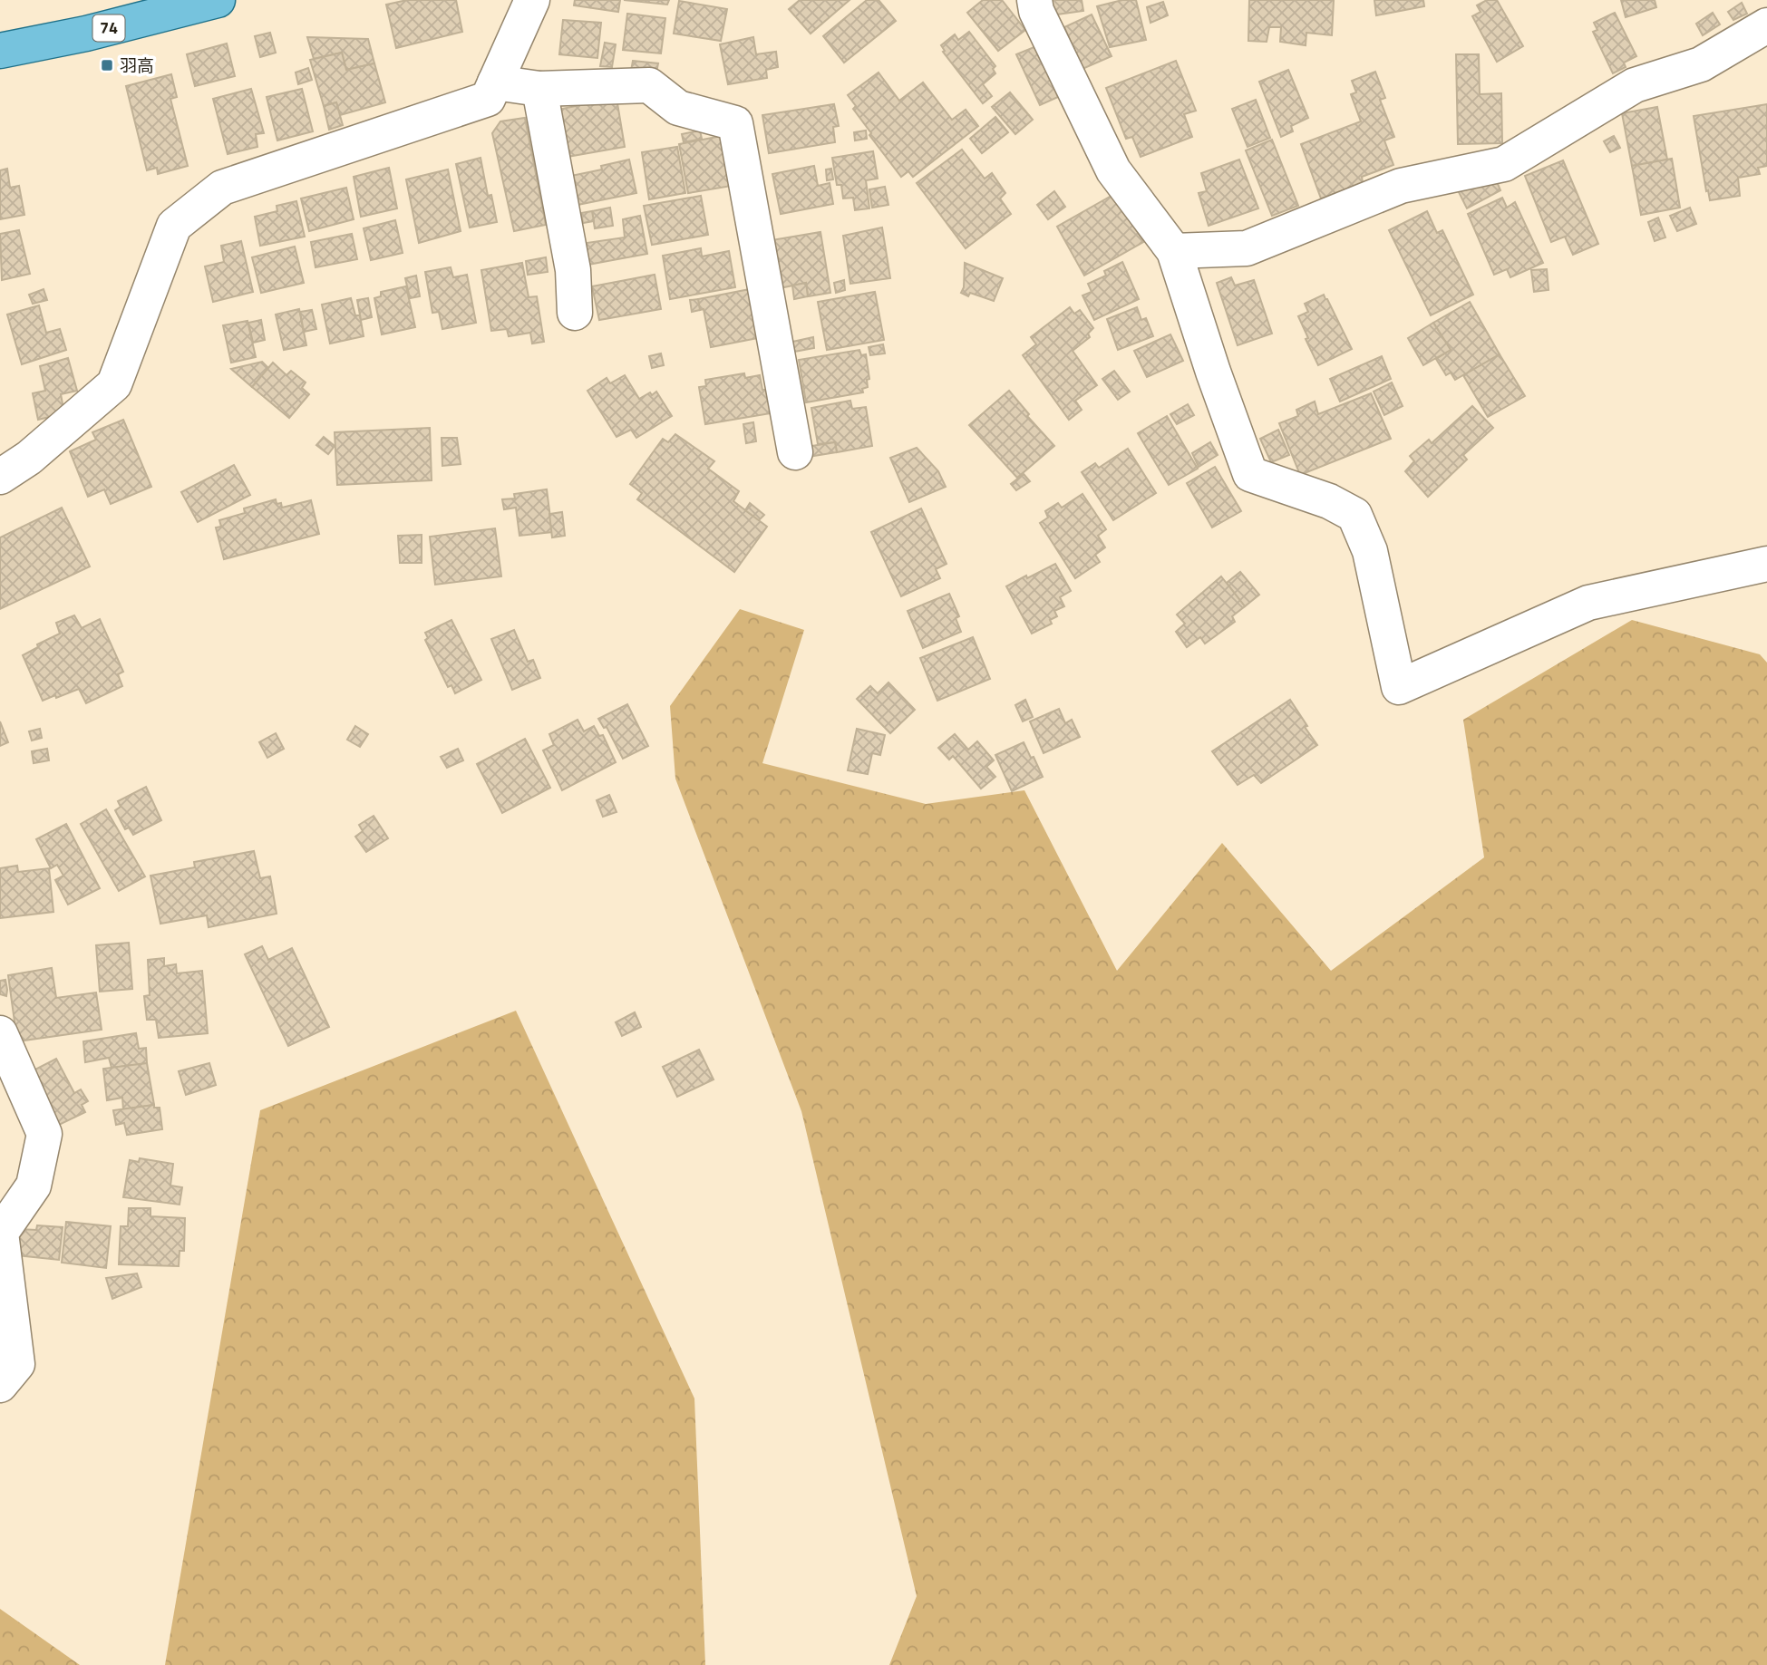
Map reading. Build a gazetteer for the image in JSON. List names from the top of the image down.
{
  "streets": {
    "main road": ["74"]
  },
  "places": {
    "transit": ["羽高"]
  }
}
